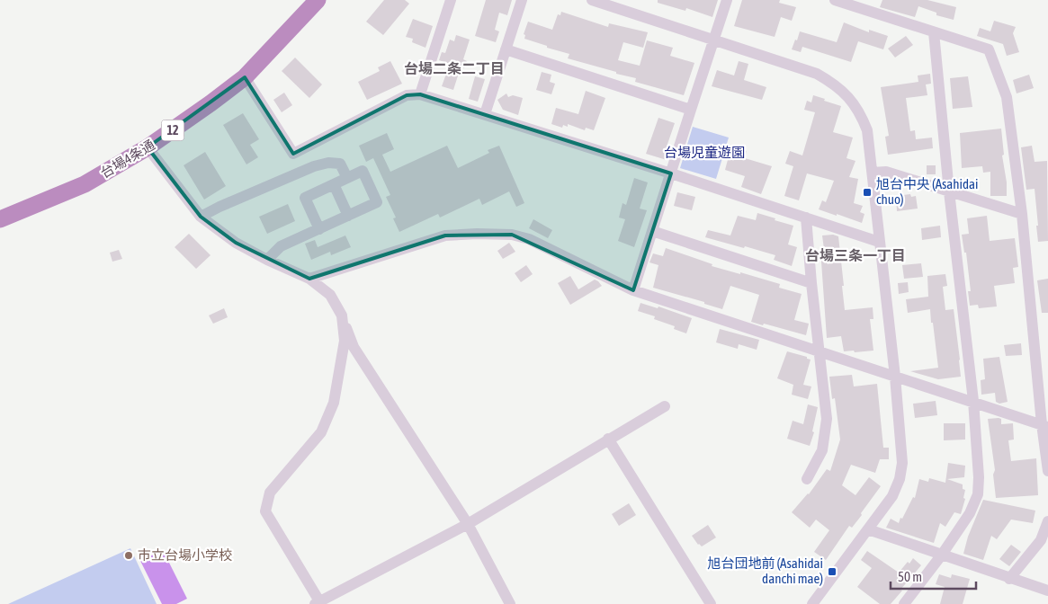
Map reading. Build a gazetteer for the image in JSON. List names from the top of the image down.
{
  "streets": {
    "highway": ["12", "台場4条通"]
  },
  "districts": ["台場二条二丁目", "台場三条一丁目"],
  "parks": ["台場児童遊園"],
  "places": {
    "transit": ["旭台中央 (Asahidai chuo)", "旭台団地前 (Asahidai danchi mae)"],
    "other": ["市立台場小学校"]
  },
  "scale_bar": "50 m"
}
